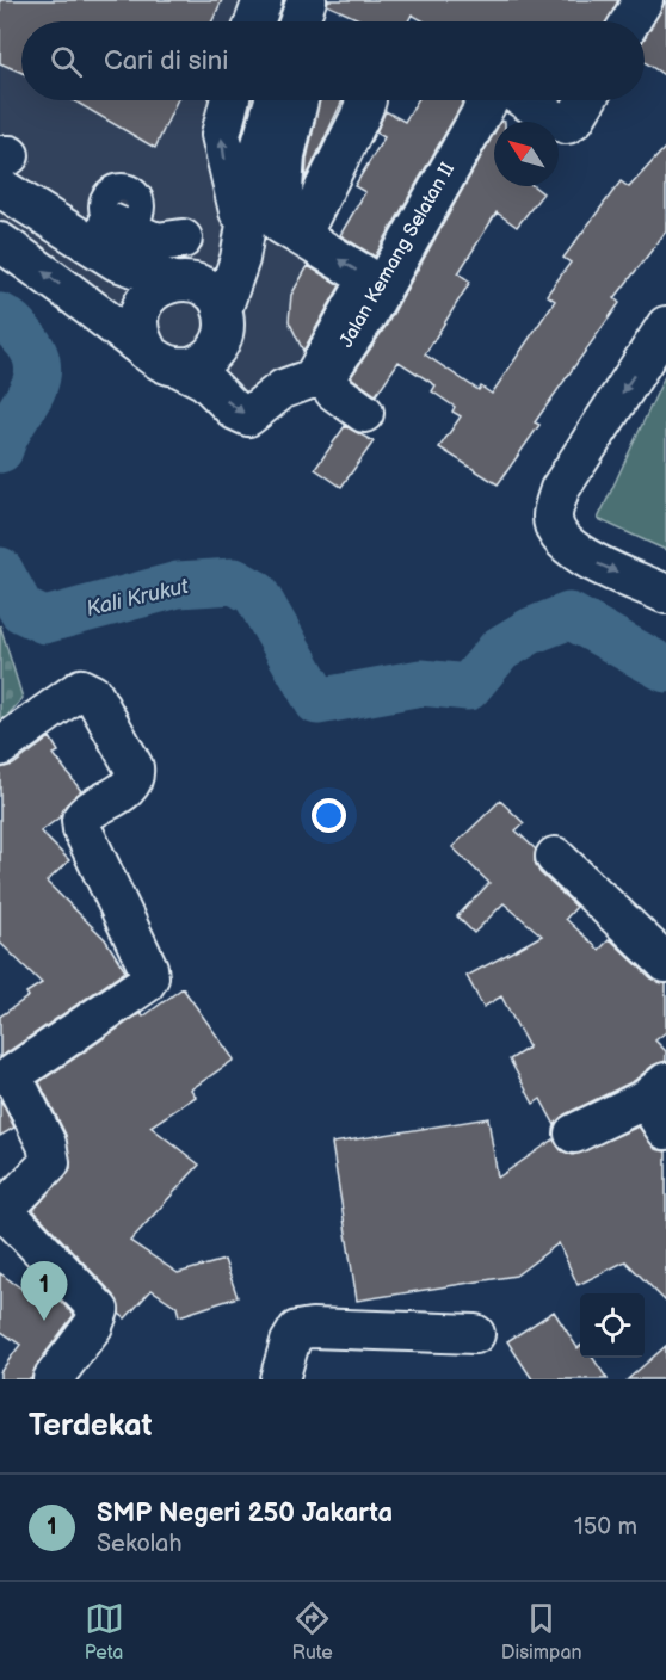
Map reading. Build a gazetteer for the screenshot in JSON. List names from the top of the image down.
{
  "streets": {
    "street": ["Jalan Kemang Selatan II"]
  },
  "water": ["Kali Krukut"],
  "north": "top left",
  "page": {
    "search": "Cari di sini",
    "pins": "1",
    "heading": "Terdekat",
    "list": [
      {
        "mark": "1",
        "name": "SMP Negeri 250 Jakarta",
        "note": "Sekolah",
        "value": "150 m"
      }
    ],
    "nav": ["Peta", "Rute", "Disimpan"]
  }
}
